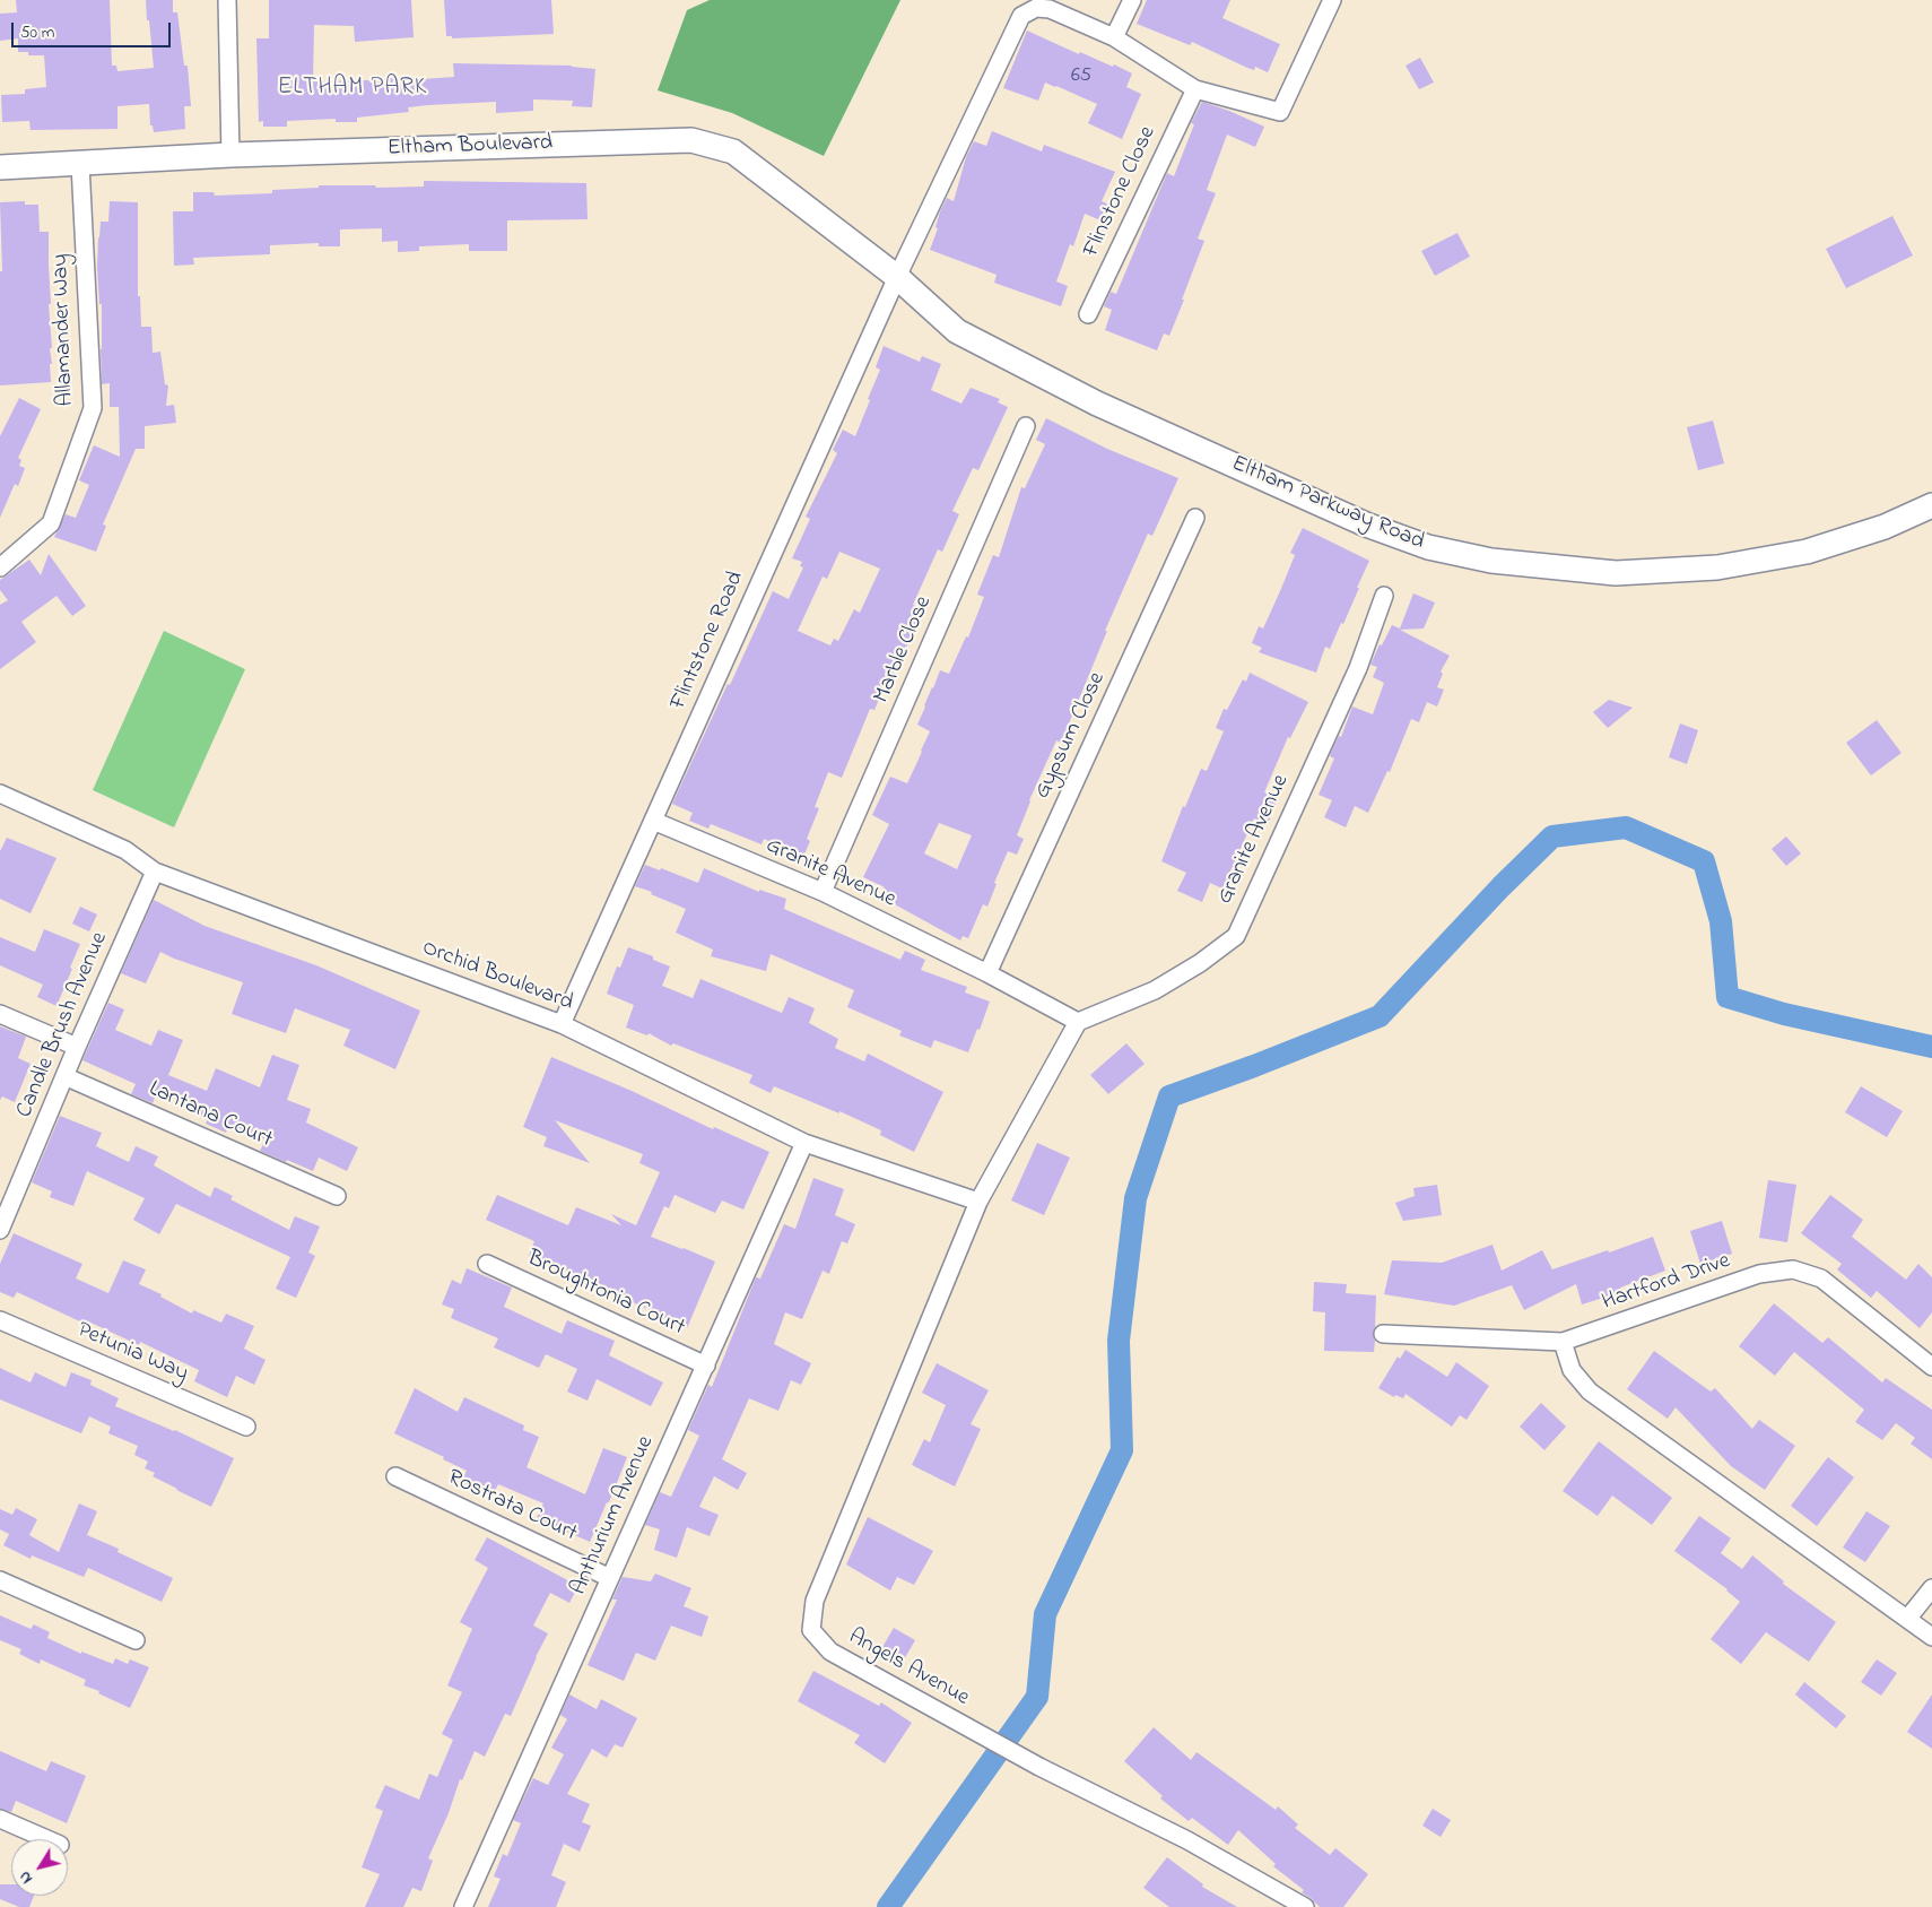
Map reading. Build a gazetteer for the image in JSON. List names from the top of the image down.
{
  "streets": {
    "street": [
      "Eltham Boulevard",
      "Flinstone Close",
      "Allamander Way",
      "Eltham Parkway Road",
      "Flintstone Road",
      "Marble Close",
      "Gypsum Close",
      "Granite Avenue",
      "Orchid Boulevard",
      "Candle Brush Avenue",
      "Lantana Court",
      "Hartford Drive",
      "Broughtonia Court",
      "Petunia Way",
      "Rostrata Court",
      "Anthurium Avenue",
      "Angels Avenue"
    ]
  },
  "crossings": [
    ["Eltham Boulevard", "Allamander Way"],
    ["Eltham Boulevard", "Eltham Parkway Road"],
    ["Eltham Boulevard", "Flintstone Road"],
    ["Eltham Parkway Road", "Flintstone Road"],
    ["Flintstone Road", "Granite Avenue"],
    ["Flintstone Road", "Orchid Boulevard"],
    ["Marble Close", "Granite Avenue"],
    ["Gypsum Close", "Granite Avenue"],
    ["Orchid Boulevard", "Candle Brush Avenue"],
    ["Orchid Boulevard", "Anthurium Avenue"],
    ["Orchid Boulevard", "Angels Avenue"],
    ["Candle Brush Avenue", "Lantana Court"],
    ["Broughtonia Court", "Anthurium Avenue"],
    ["Rostrata Court", "Anthurium Avenue"]
  ],
  "districts": ["ELTHAM PARK"],
  "house_numbers": ["65"],
  "scale_bar": "50 m",
  "north": "bottom left"
}
